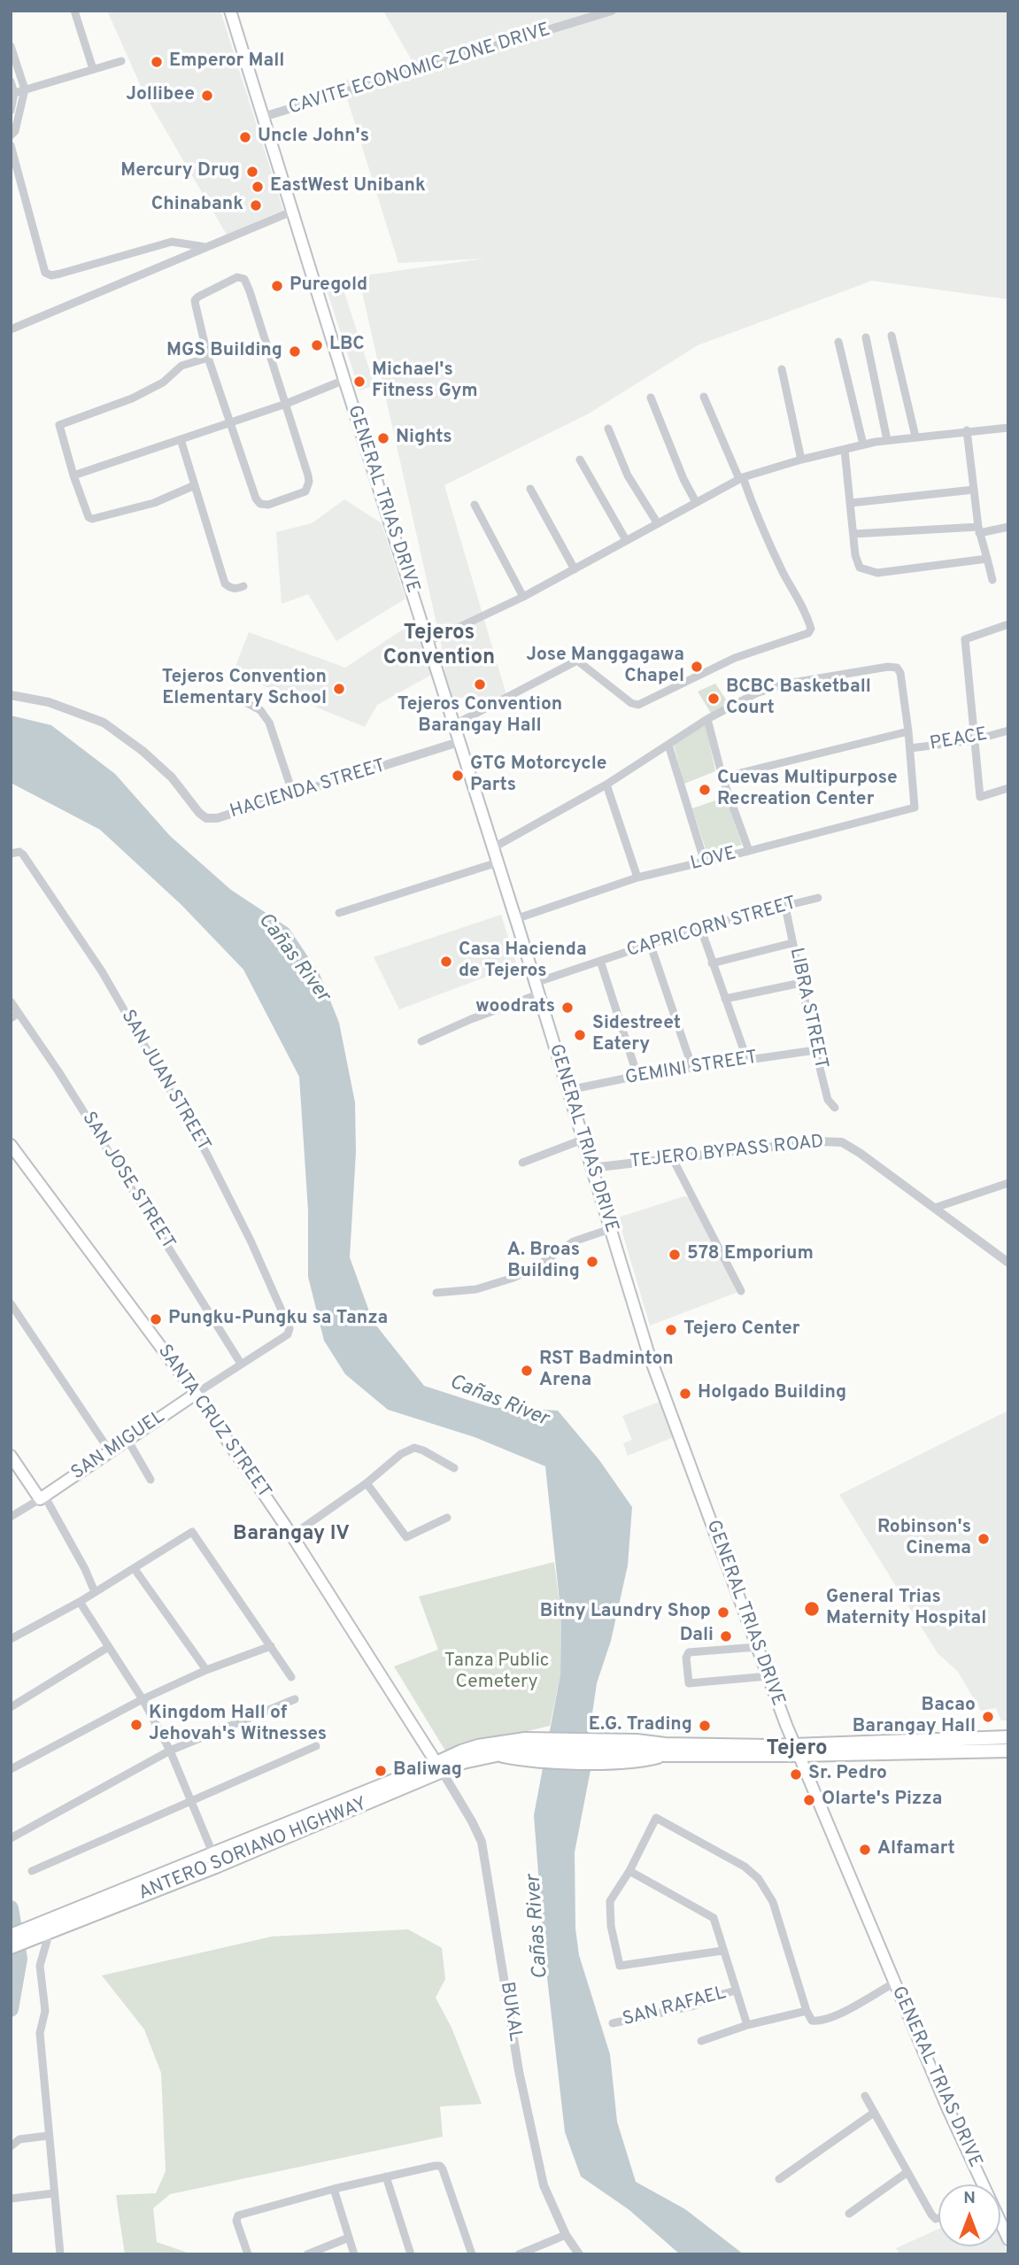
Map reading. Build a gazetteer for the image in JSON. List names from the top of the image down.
{
  "streets": {
    "main road": [
      "GENERAL TRIAS DRIVE",
      "SANTA CRUZ STREET",
      "SAN MIGUEL",
      "ANTERO SORIANO HIGHWAY"
    ],
    "street": [
      "CAVITE ECONOMIC ZONE DRIVE",
      "PEACE",
      "HACIENDA STREET",
      "LOVE",
      "CAPRICORN STREET",
      "LIBRA STREET",
      "GEMINI STREET",
      "SAN JUAN STREET",
      "TEJERO BYPASS ROAD",
      "SAN JOSE STREET",
      "SAN RAFAEL",
      "BUKAL"
    ]
  },
  "crossings": [
    ["CAVITE ECONOMIC ZONE DRIVE", "GENERAL TRIAS DRIVE"],
    ["GENERAL TRIAS DRIVE", "HACIENDA STREET"],
    ["GENERAL TRIAS DRIVE", "LOVE"],
    ["GENERAL TRIAS DRIVE", "CAPRICORN STREET"],
    ["GENERAL TRIAS DRIVE", "GEMINI STREET"],
    ["GENERAL TRIAS DRIVE", "TEJERO BYPASS ROAD"],
    ["GENERAL TRIAS DRIVE", "ANTERO SORIANO HIGHWAY"],
    ["PEACE", "LOVE"],
    ["CAPRICORN STREET", "LIBRA STREET"],
    ["LIBRA STREET", "GEMINI STREET"],
    ["SAN JUAN STREET", "SAN MIGUEL"],
    ["SAN JOSE STREET", "SAN MIGUEL"],
    ["SANTA CRUZ STREET", "SAN MIGUEL"],
    ["SANTA CRUZ STREET", "ANTERO SORIANO HIGHWAY"],
    ["SANTA CRUZ STREET", "BUKAL"],
    ["ANTERO SORIANO HIGHWAY", "BUKAL"]
  ],
  "districts": ["Tejeros Convention", "Barangay IV", "Tejero"],
  "water": ["Cañas River"],
  "parks": ["Tanza Public Cemetery"],
  "places": [
    "Emperor Mall",
    "Jollibee",
    "Uncle John's",
    "Mercury Drug",
    "EastWest Unibank",
    "Chinabank",
    "Puregold",
    "LBC",
    "MGS Building",
    "Michael's Fitness Gym",
    "Nights",
    "Jose Manggagawa Chapel",
    "Tejeros Convention Barangay Hall",
    "Tejeros Convention Elementary School",
    "BCBC Basketball Court",
    "GTG Motorcycle Parts",
    "Cuevas Multipurpose Recreation Center",
    "Casa Hacienda de Tejeros",
    "woodrats",
    "Sidestreet Eatery",
    "578 Emporium",
    "A. Broas Building",
    "Pungku-Pungku sa Tanza",
    "Tejero Center",
    "RST Badminton Arena",
    "Holgado Building",
    "Robinson's Cinema",
    "General Trias Maternity Hospital",
    "Bitny Laundry Shop",
    "Dali",
    "Bacao Barangay Hall",
    "Kingdom Hall of Jehovah's Witnesses",
    "E.G. Trading",
    "Baliwag",
    "Sr. Pedro",
    "Olarte's Pizza",
    "Alfamart"
  ],
  "north": "top"
}
